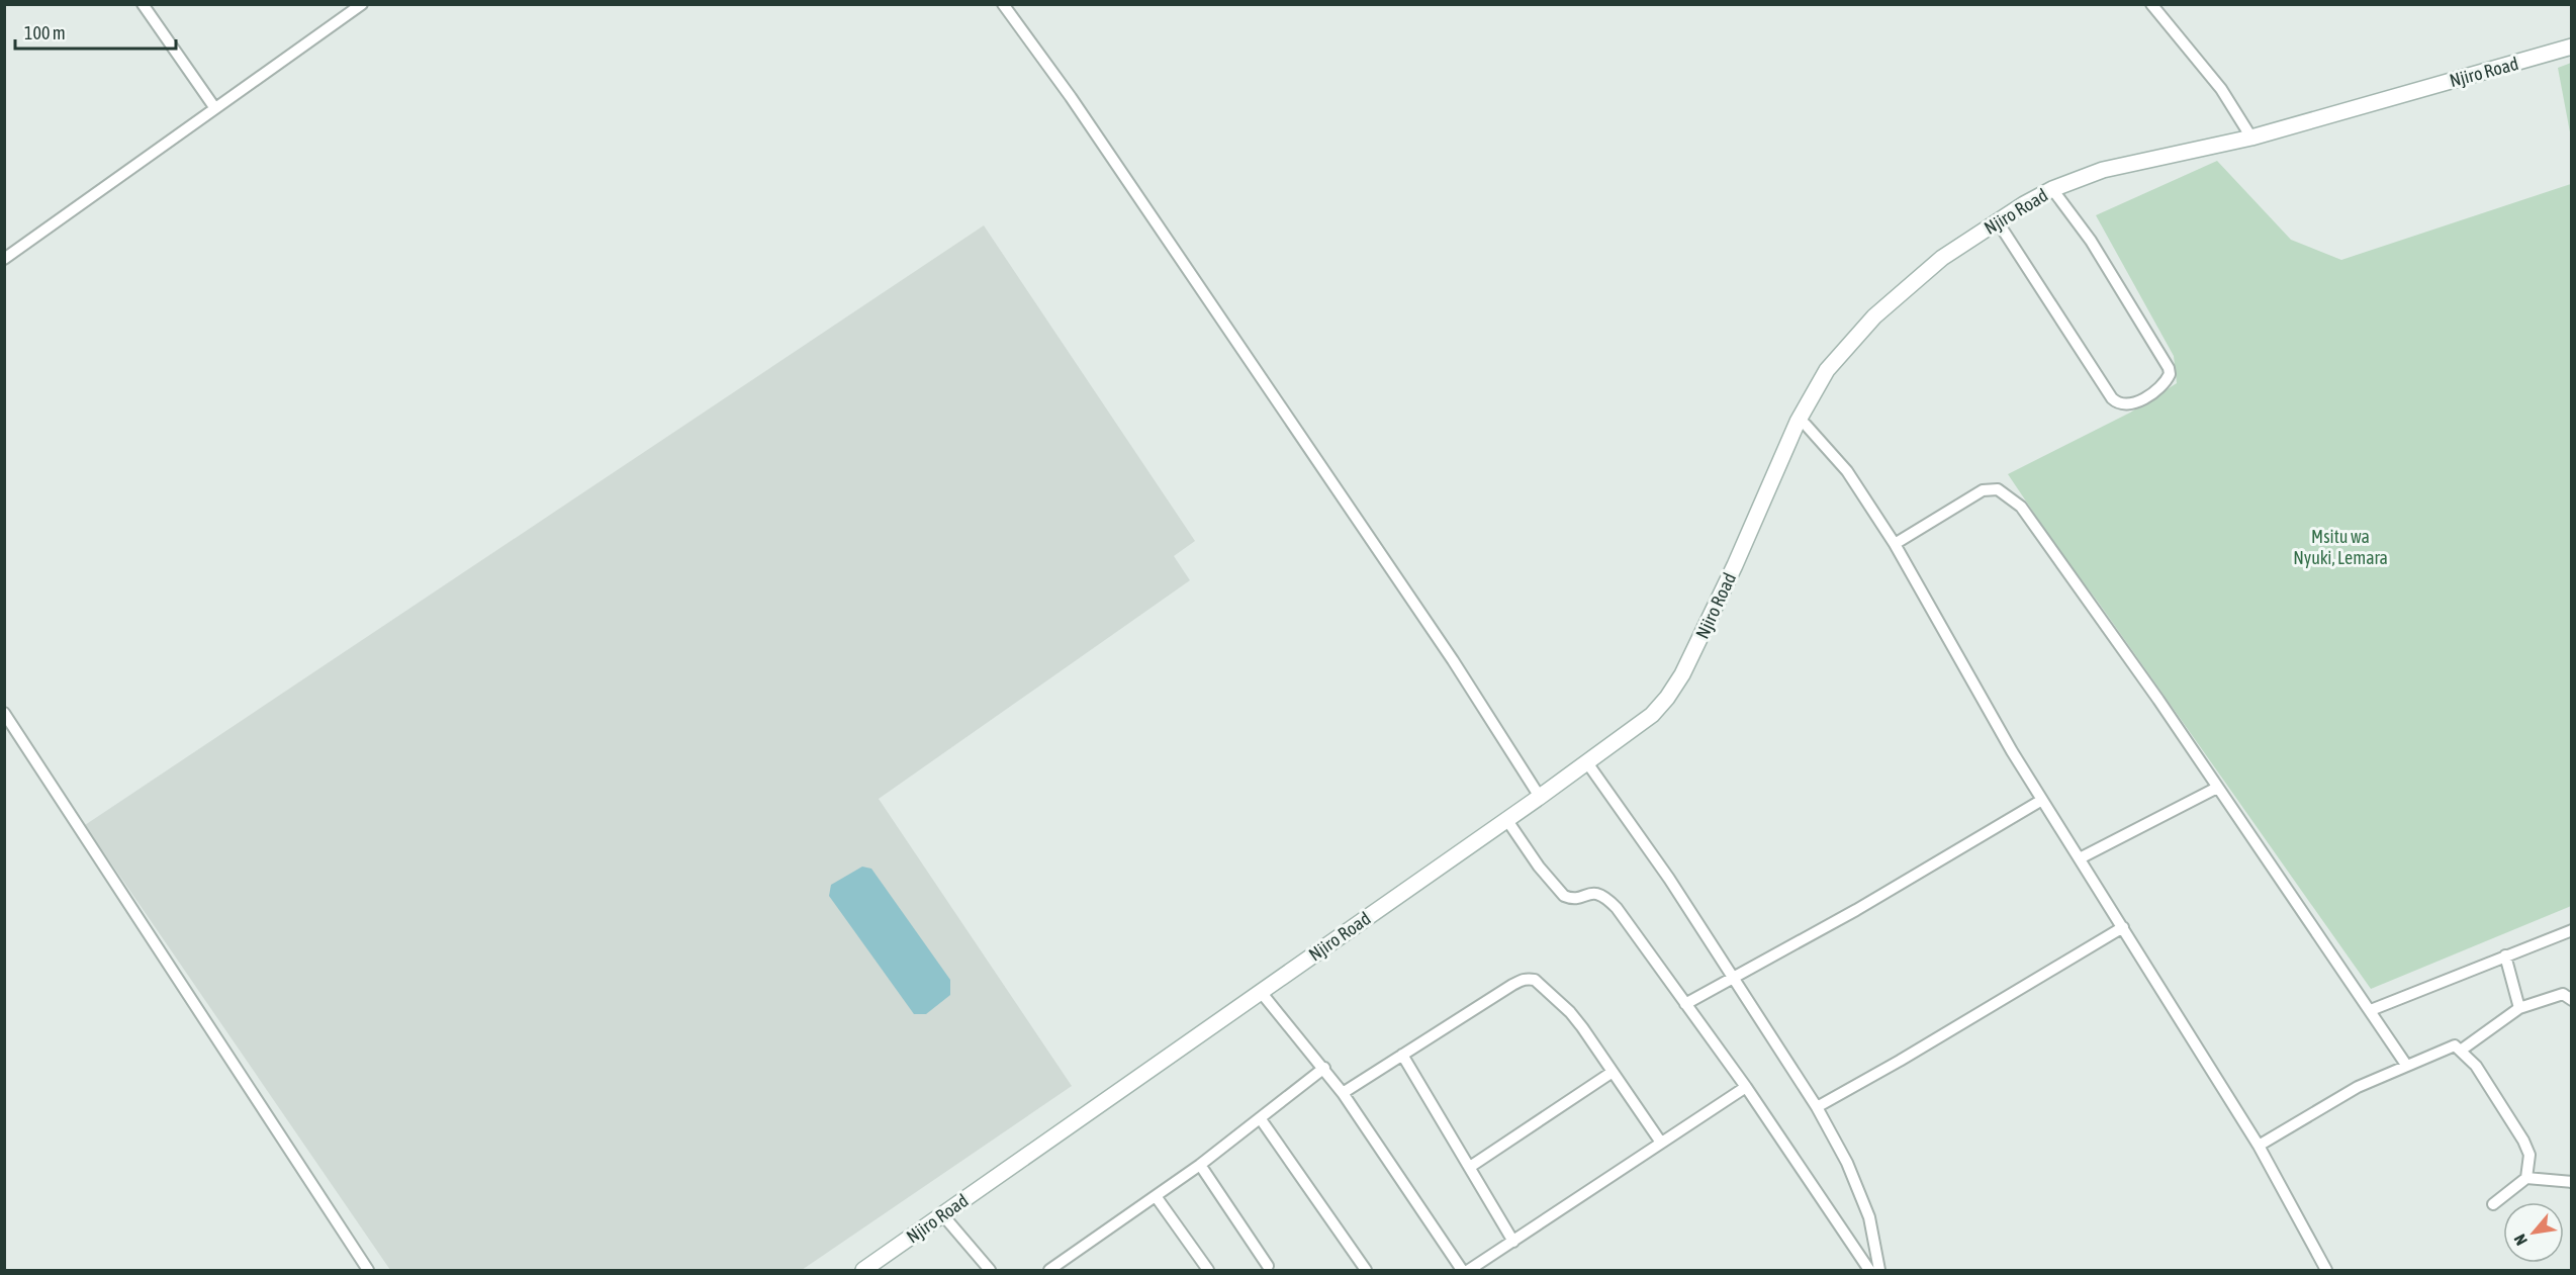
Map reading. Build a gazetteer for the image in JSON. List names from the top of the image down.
{
  "streets": {
    "street": ["Njiro Road"]
  },
  "parks": ["Msitu wa Nyuki, Lemara"],
  "scale_bar": "100 m",
  "north": "bottom left"
}
